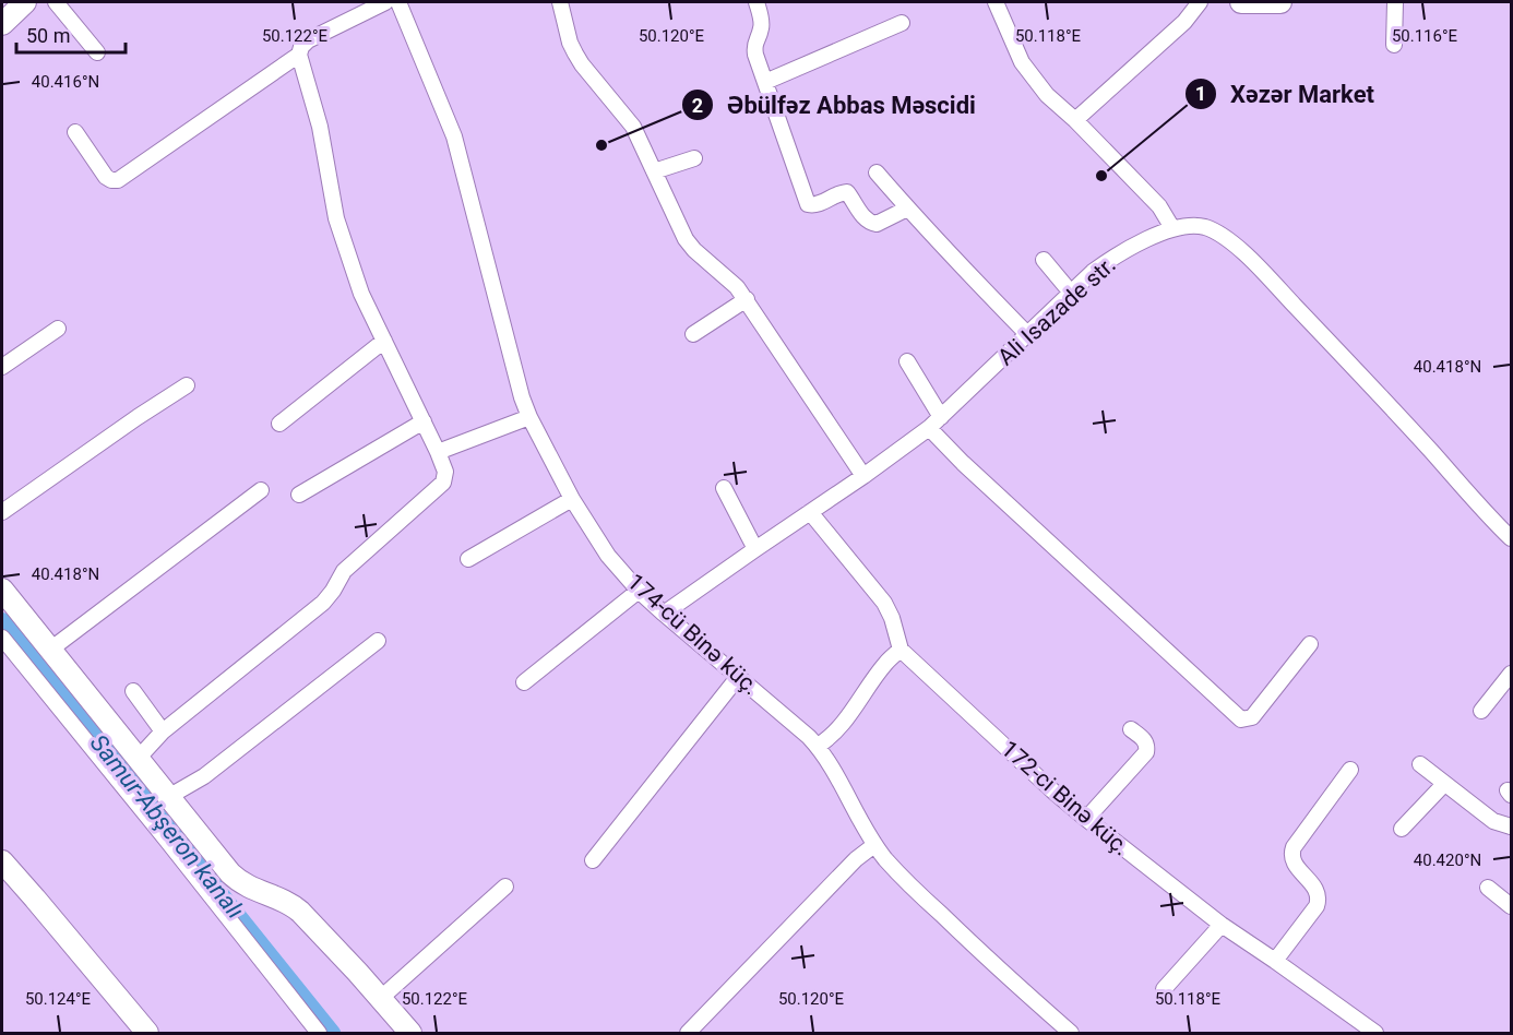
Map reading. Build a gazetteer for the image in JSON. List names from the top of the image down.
{
  "streets": {
    "street": ["Ali Isazade str.", "174-cü Binə küç.", "172-ci Binə küç."]
  },
  "crossings": [
    ["Ali Isazade str.", "174-cü Binə küç."]
  ],
  "water": ["Samur-Abşeron kanalı"],
  "places": ["Əbülfəz Abbas Məscidi", "Xəzər Market"],
  "scale_bar": "50 m",
  "coordinates": [
    "50.122°E",
    "50.120°E",
    "50.118°E",
    "50.116°E",
    "40.416°N",
    "40.418°N",
    "40.420°N",
    "50.124°E"
  ]
}
